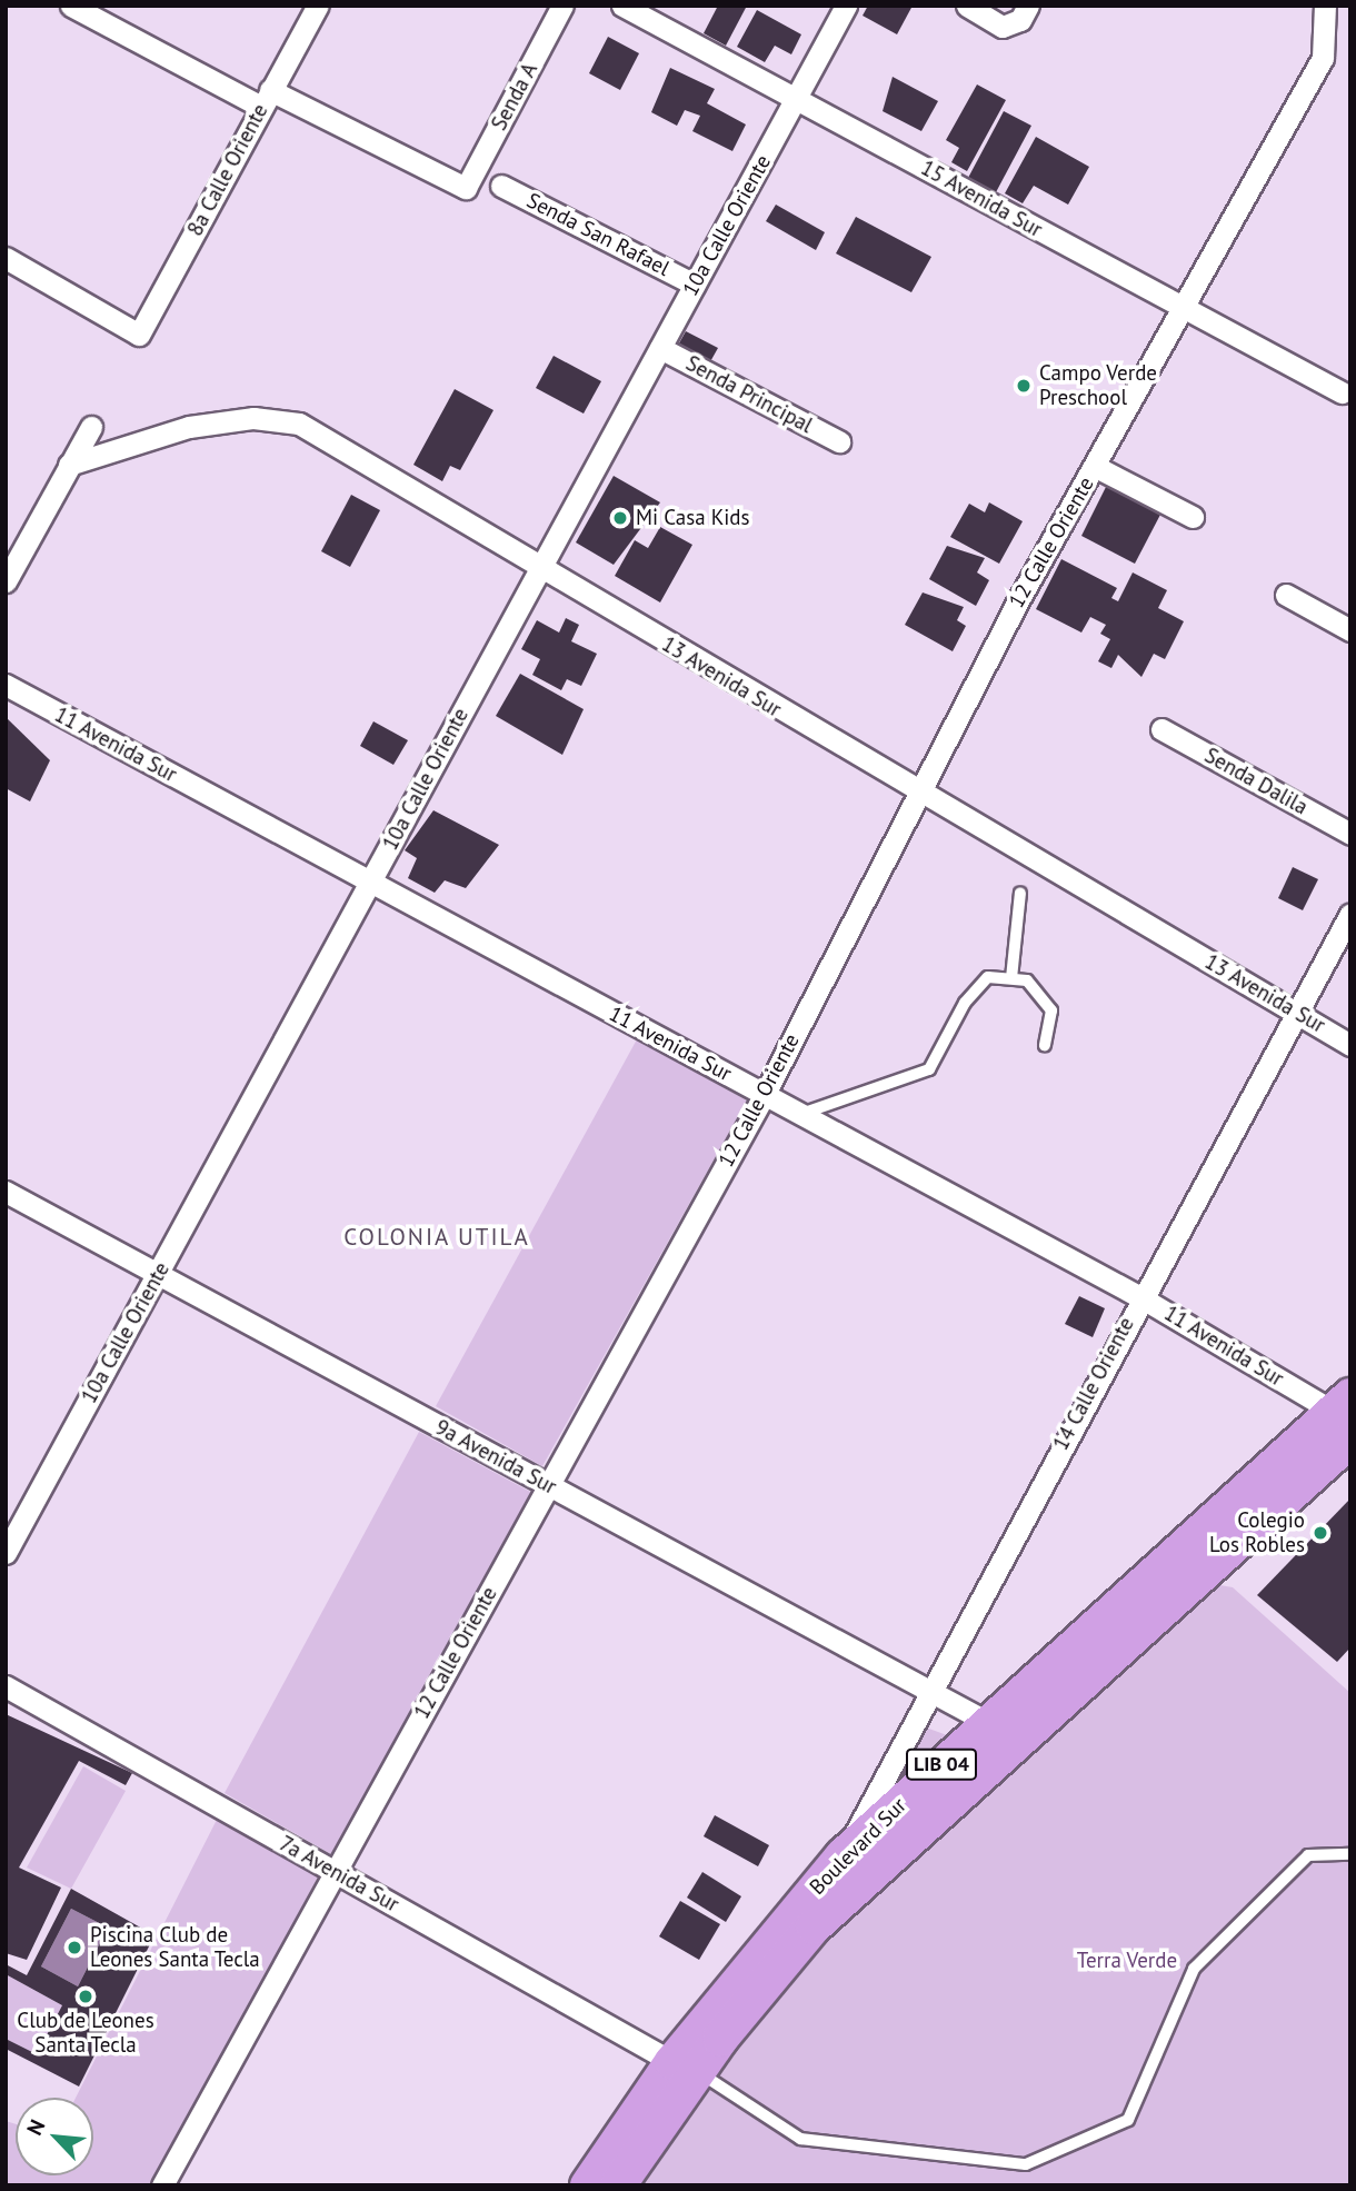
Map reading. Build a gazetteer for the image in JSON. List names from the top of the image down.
{
  "streets": {
    "highway": ["LIB 04", "Boulevard Sur"],
    "street": [
      "Senda A",
      "8a Calle Oriente",
      "15 Avenida Sur",
      "10a Calle Oriente",
      "Senda San Rafael",
      "Senda Principal",
      "12 Calle Oriente",
      "13 Avenida Sur",
      "11 Avenida Sur",
      "Senda Dalila",
      "14 Calle Oriente",
      "9a Avenida Sur",
      "7a Avenida Sur"
    ]
  },
  "crossings": [
    ["Senda A", "8a Calle Oriente"],
    ["15 Avenida Sur", "10a Calle Oriente"],
    ["15 Avenida Sur", "12 Calle Oriente"],
    ["10a Calle Oriente", "Senda San Rafael"],
    ["10a Calle Oriente", "Senda Principal"],
    ["10a Calle Oriente", "13 Avenida Sur"],
    ["10a Calle Oriente", "11 Avenida Sur"],
    ["10a Calle Oriente", "9a Avenida Sur"],
    ["12 Calle Oriente", "13 Avenida Sur"],
    ["12 Calle Oriente", "11 Avenida Sur"],
    ["12 Calle Oriente", "9a Avenida Sur"],
    ["12 Calle Oriente", "7a Avenida Sur"],
    ["13 Avenida Sur", "14 Calle Oriente"],
    ["11 Avenida Sur", "14 Calle Oriente"],
    ["11 Avenida Sur", "Boulevard Sur"],
    ["14 Calle Oriente", "9a Avenida Sur"],
    ["14 Calle Oriente", "Boulevard Sur"],
    ["9a Avenida Sur", "Boulevard Sur"],
    ["Boulevard Sur", "7a Avenida Sur"]
  ],
  "districts": ["COLONIA UTILA"],
  "parks": ["Terra Verde"],
  "places": [
    "Campo Verde Preschool",
    "Mi Casa Kids",
    "Colegio Los Robles",
    "Piscina Club de Leones Santa Tecla",
    "Club de Leones Santa Tecla"
  ],
  "north": "top left"
}
